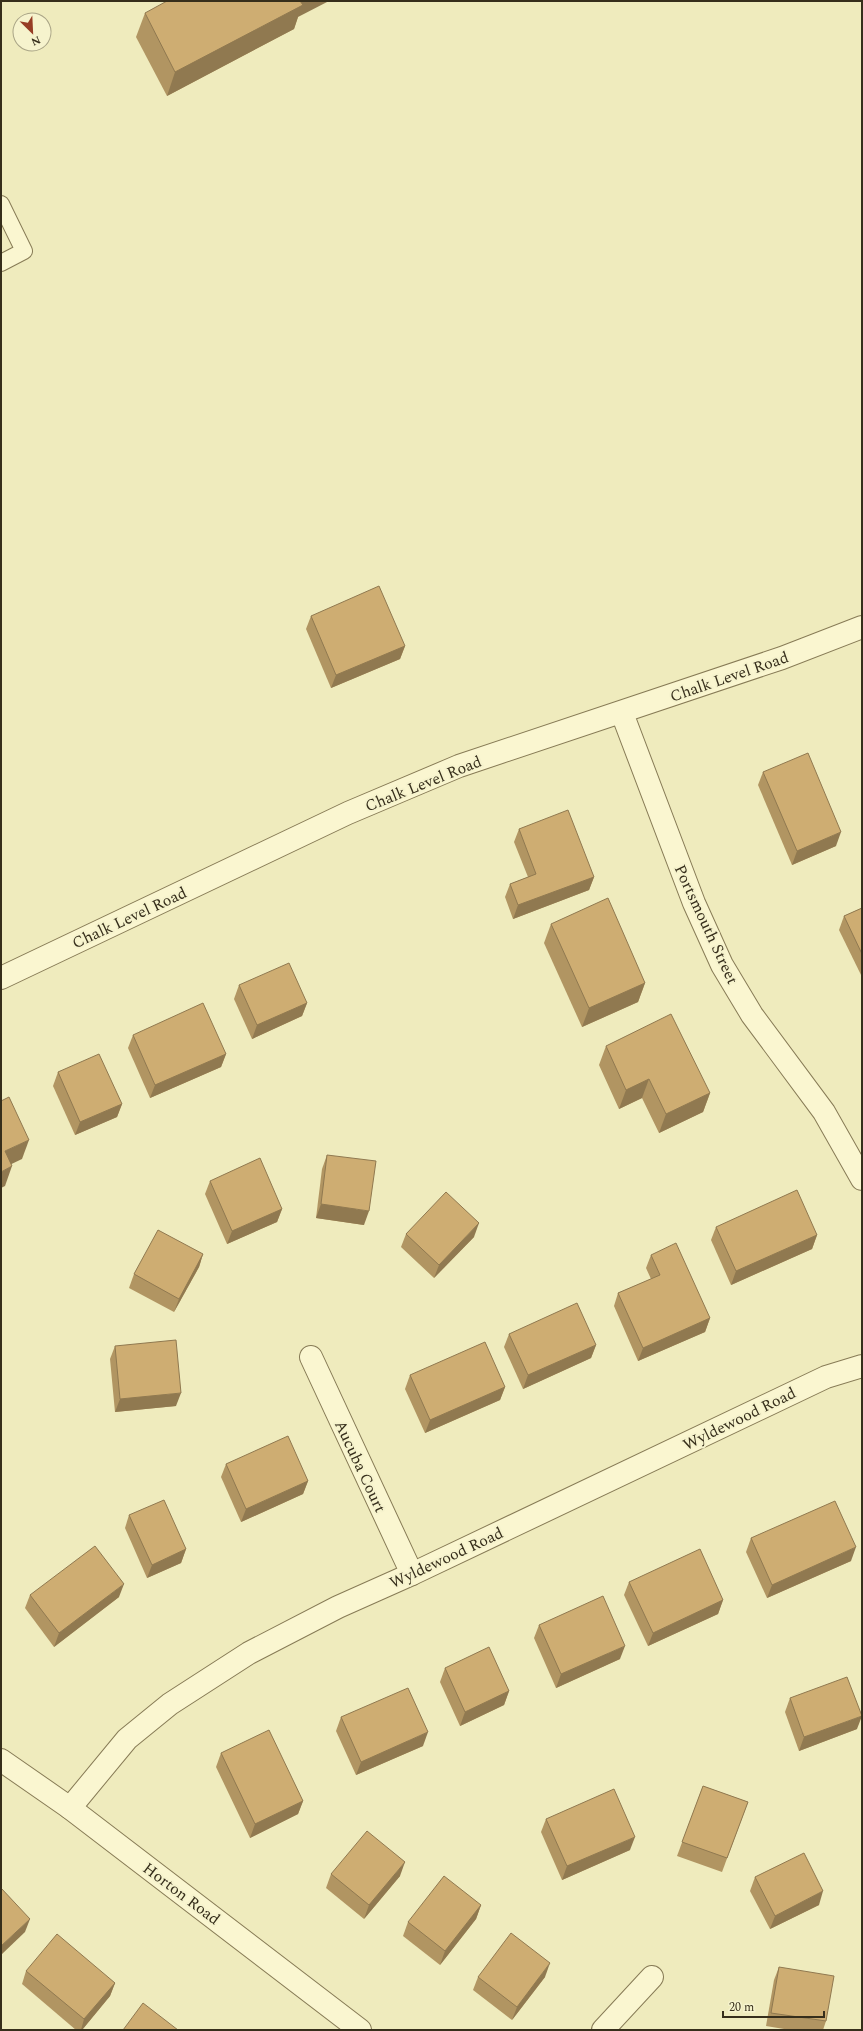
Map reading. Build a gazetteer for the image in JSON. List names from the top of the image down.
{
  "streets": {
    "street": [
      "Chalk Level Road",
      "Portsmouth Street",
      "Wyldewood Road",
      "Aucuba Court",
      "Horton Road"
    ]
  },
  "crossings": [
    ["Chalk Level Road", "Portsmouth Street"],
    ["Wyldewood Road", "Aucuba Court"],
    ["Wyldewood Road", "Horton Road"]
  ],
  "scale_bar": "20 m",
  "north": "bottom right"
}
